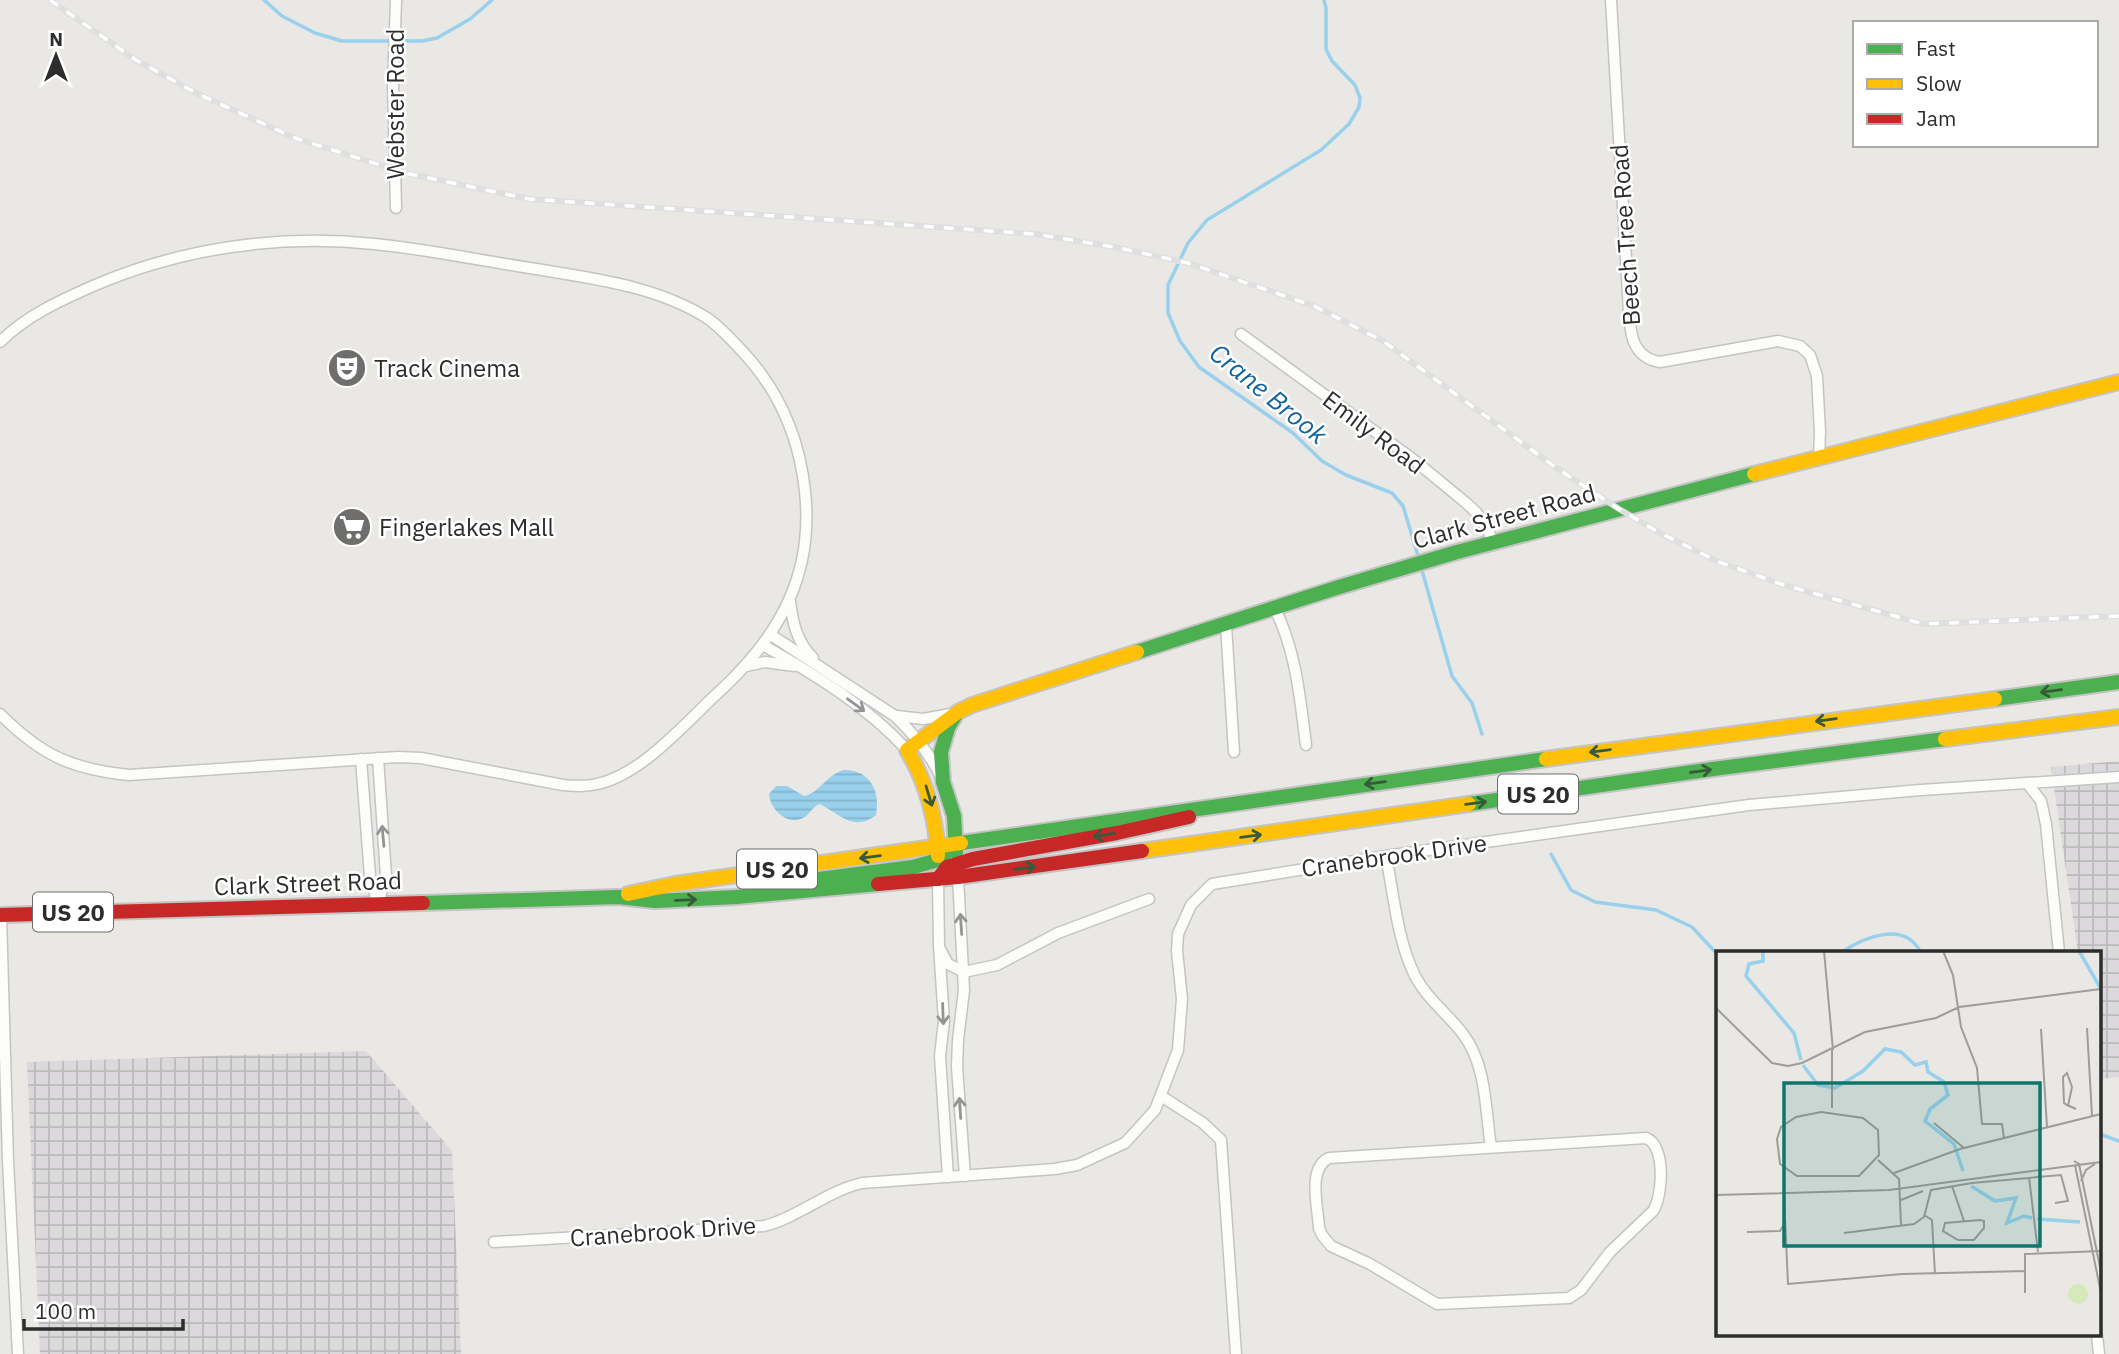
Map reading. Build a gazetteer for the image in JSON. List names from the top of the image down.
{
  "streets": {
    "main road": ["Clark Street Road", "US 20"],
    "street": [
      "Webster Road",
      "Beech Tree Road",
      "Emily Road",
      "Cranebrook Drive"
    ]
  },
  "crossings": [
    ["Beech Tree Road", "Clark Street Road"],
    ["Emily Road", "Clark Street Road"],
    ["Clark Street Road", "US 20"]
  ],
  "water": ["Crane Brook"],
  "places": {
    "theatre": ["Track Cinema"],
    "supermarket": ["Fingerlakes Mall"]
  },
  "legend": ["Fast", "Slow", "Jam"],
  "scale_bar": "100 m",
  "north": "top"
}
